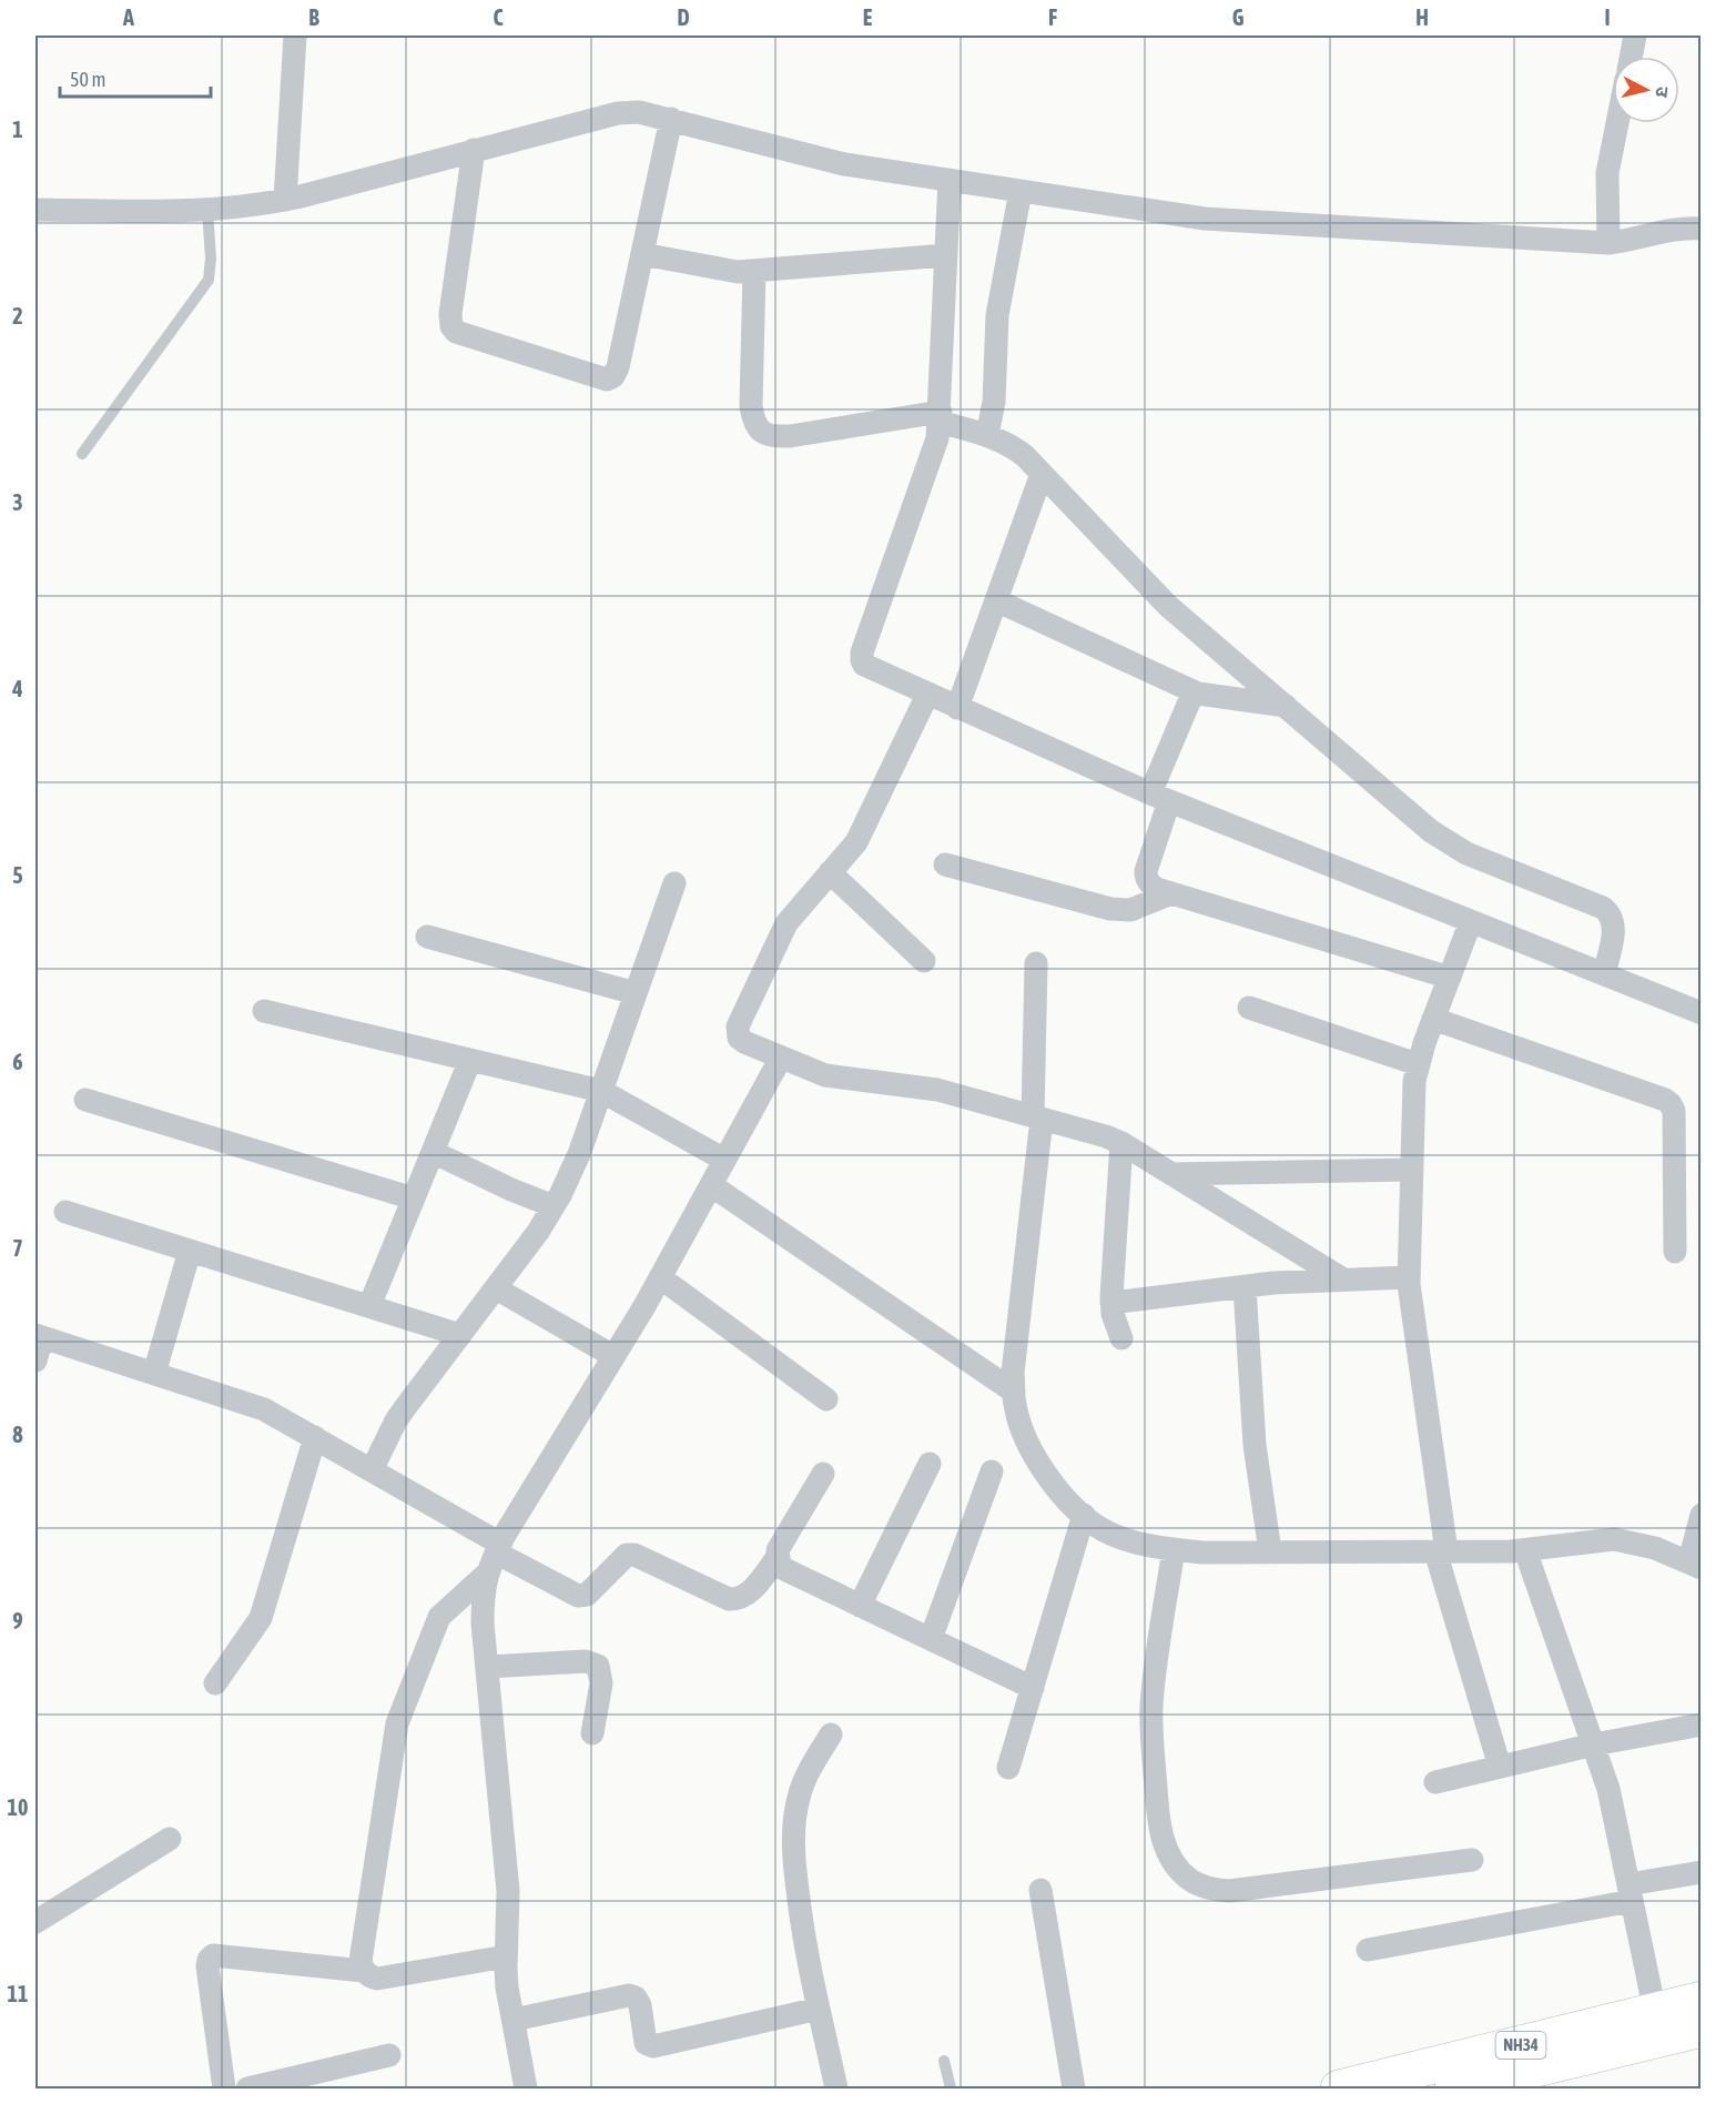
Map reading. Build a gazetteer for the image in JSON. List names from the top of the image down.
{
  "streets": {
    "highway": ["NH34"]
  },
  "scale_bar": "50 m",
  "north": "right",
  "grid": {
    "columns": [
      "A",
      "B",
      "C",
      "D",
      "E",
      "F",
      "G",
      "H",
      "I"
    ],
    "rows": [
      "1",
      "2",
      "3",
      "4",
      "5",
      "6",
      "7",
      "8",
      "9",
      "10",
      "11"
    ]
  }
}
